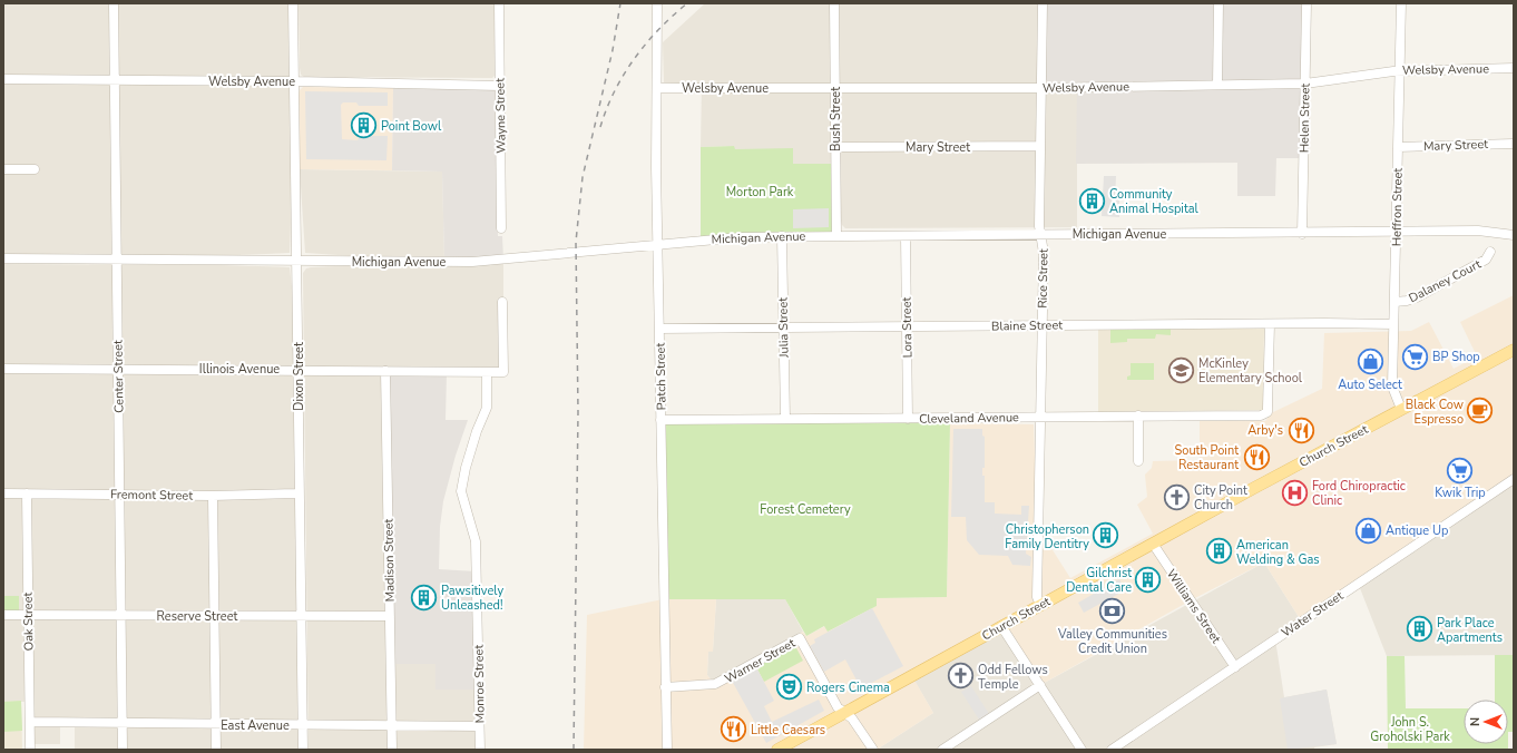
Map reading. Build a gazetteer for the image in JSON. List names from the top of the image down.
{
  "streets": {
    "main road": ["Church Street"],
    "street": [
      "Welsby Avenue",
      "Wayne Street",
      "Helen Street",
      "Bush Street",
      "Mary Street",
      "Heffron Street",
      "Michigan Avenue",
      "Rice Street",
      "Dalaney Court",
      "Blaine Street",
      "Julia Street",
      "Lora Street",
      "Illinois Avenue",
      "Center Street",
      "Dixon Street",
      "Patch Street",
      "Cleveland Avenue",
      "Fremont Street",
      "Madison Street",
      "Williams Street",
      "Water Street",
      "Reserve Street",
      "Oak Street",
      "Warner Street",
      "Monroe Street",
      "East Avenue"
    ]
  },
  "crossings": [
    ["Welsby Avenue", "Wayne Street"],
    ["Welsby Avenue", "Helen Street"],
    ["Welsby Avenue", "Bush Street"],
    ["Welsby Avenue", "Heffron Street"],
    ["Welsby Avenue", "Rice Street"],
    ["Welsby Avenue", "Center Street"],
    ["Welsby Avenue", "Dixon Street"],
    ["Welsby Avenue", "Patch Street"],
    ["Helen Street", "Michigan Avenue"],
    ["Bush Street", "Mary Street"],
    ["Bush Street", "Michigan Avenue"],
    ["Mary Street", "Heffron Street"],
    ["Mary Street", "Rice Street"],
    ["Heffron Street", "Michigan Avenue"],
    ["Heffron Street", "Dalaney Court"],
    ["Heffron Street", "Blaine Street"],
    ["Heffron Street", "Church Street"],
    ["Michigan Avenue", "Rice Street"],
    ["Michigan Avenue", "Julia Street"],
    ["Michigan Avenue", "Lora Street"],
    ["Michigan Avenue", "Center Street"],
    ["Michigan Avenue", "Dixon Street"],
    ["Michigan Avenue", "Patch Street"],
    ["Rice Street", "Blaine Street"],
    ["Rice Street", "Cleveland Avenue"],
    ["Rice Street", "Church Street"],
    ["Blaine Street", "Julia Street"],
    ["Blaine Street", "Lora Street"],
    ["Blaine Street", "Patch Street"],
    ["Blaine Street", "Cleveland Avenue"],
    ["Julia Street", "Cleveland Avenue"],
    ["Lora Street", "Cleveland Avenue"],
    ["Illinois Avenue", "Center Street"],
    ["Illinois Avenue", "Dixon Street"],
    ["Illinois Avenue", "Madison Street"],
    ["Illinois Avenue", "Monroe Street"],
    ["Center Street", "Fremont Street"],
    ["Center Street", "Reserve Street"],
    ["Center Street", "East Avenue"],
    ["Dixon Street", "Fremont Street"],
    ["Dixon Street", "Reserve Street"],
    ["Dixon Street", "East Avenue"],
    ["Patch Street", "Cleveland Avenue"],
    ["Patch Street", "Warner Street"],
    ["Church Street", "Williams Street"],
    ["Church Street", "Warner Street"],
    ["Fremont Street", "Oak Street"],
    ["Madison Street", "Reserve Street"],
    ["Madison Street", "East Avenue"],
    ["Williams Street", "Water Street"],
    ["Reserve Street", "Oak Street"],
    ["Oak Street", "East Avenue"],
    ["Monroe Street", "East Avenue"]
  ],
  "parks": ["Morton Park", "Forest Cemetery", "John S. Groholski Park"],
  "places": {
    "building": [
      "Point Bowl",
      "Community Animal Hospital",
      "Christopherson Family Dentitry",
      "American Welding & Gas",
      "Gilchrist Dental Care",
      "Pawsitively Unleashed!",
      "Park Place Apartments"
    ],
    "supermarket": ["BP Shop", "Kwik Trip"],
    "shop": ["Auto Select", "Antique Up"],
    "school or university": ["McKinley Elementary School"],
    "cafe": ["Black Cow Espresso"],
    "restaurant": ["Arby's", "South Point Restaurant", "Little Caesars"],
    "hospital": ["Ford Chiropractic Clinic"],
    "church": ["City Point Church", "Odd Fellows Temple"],
    "bank": ["Valley Communities Credit Union"],
    "theatre": ["Rogers Cinema"]
  },
  "north": "left"
}
